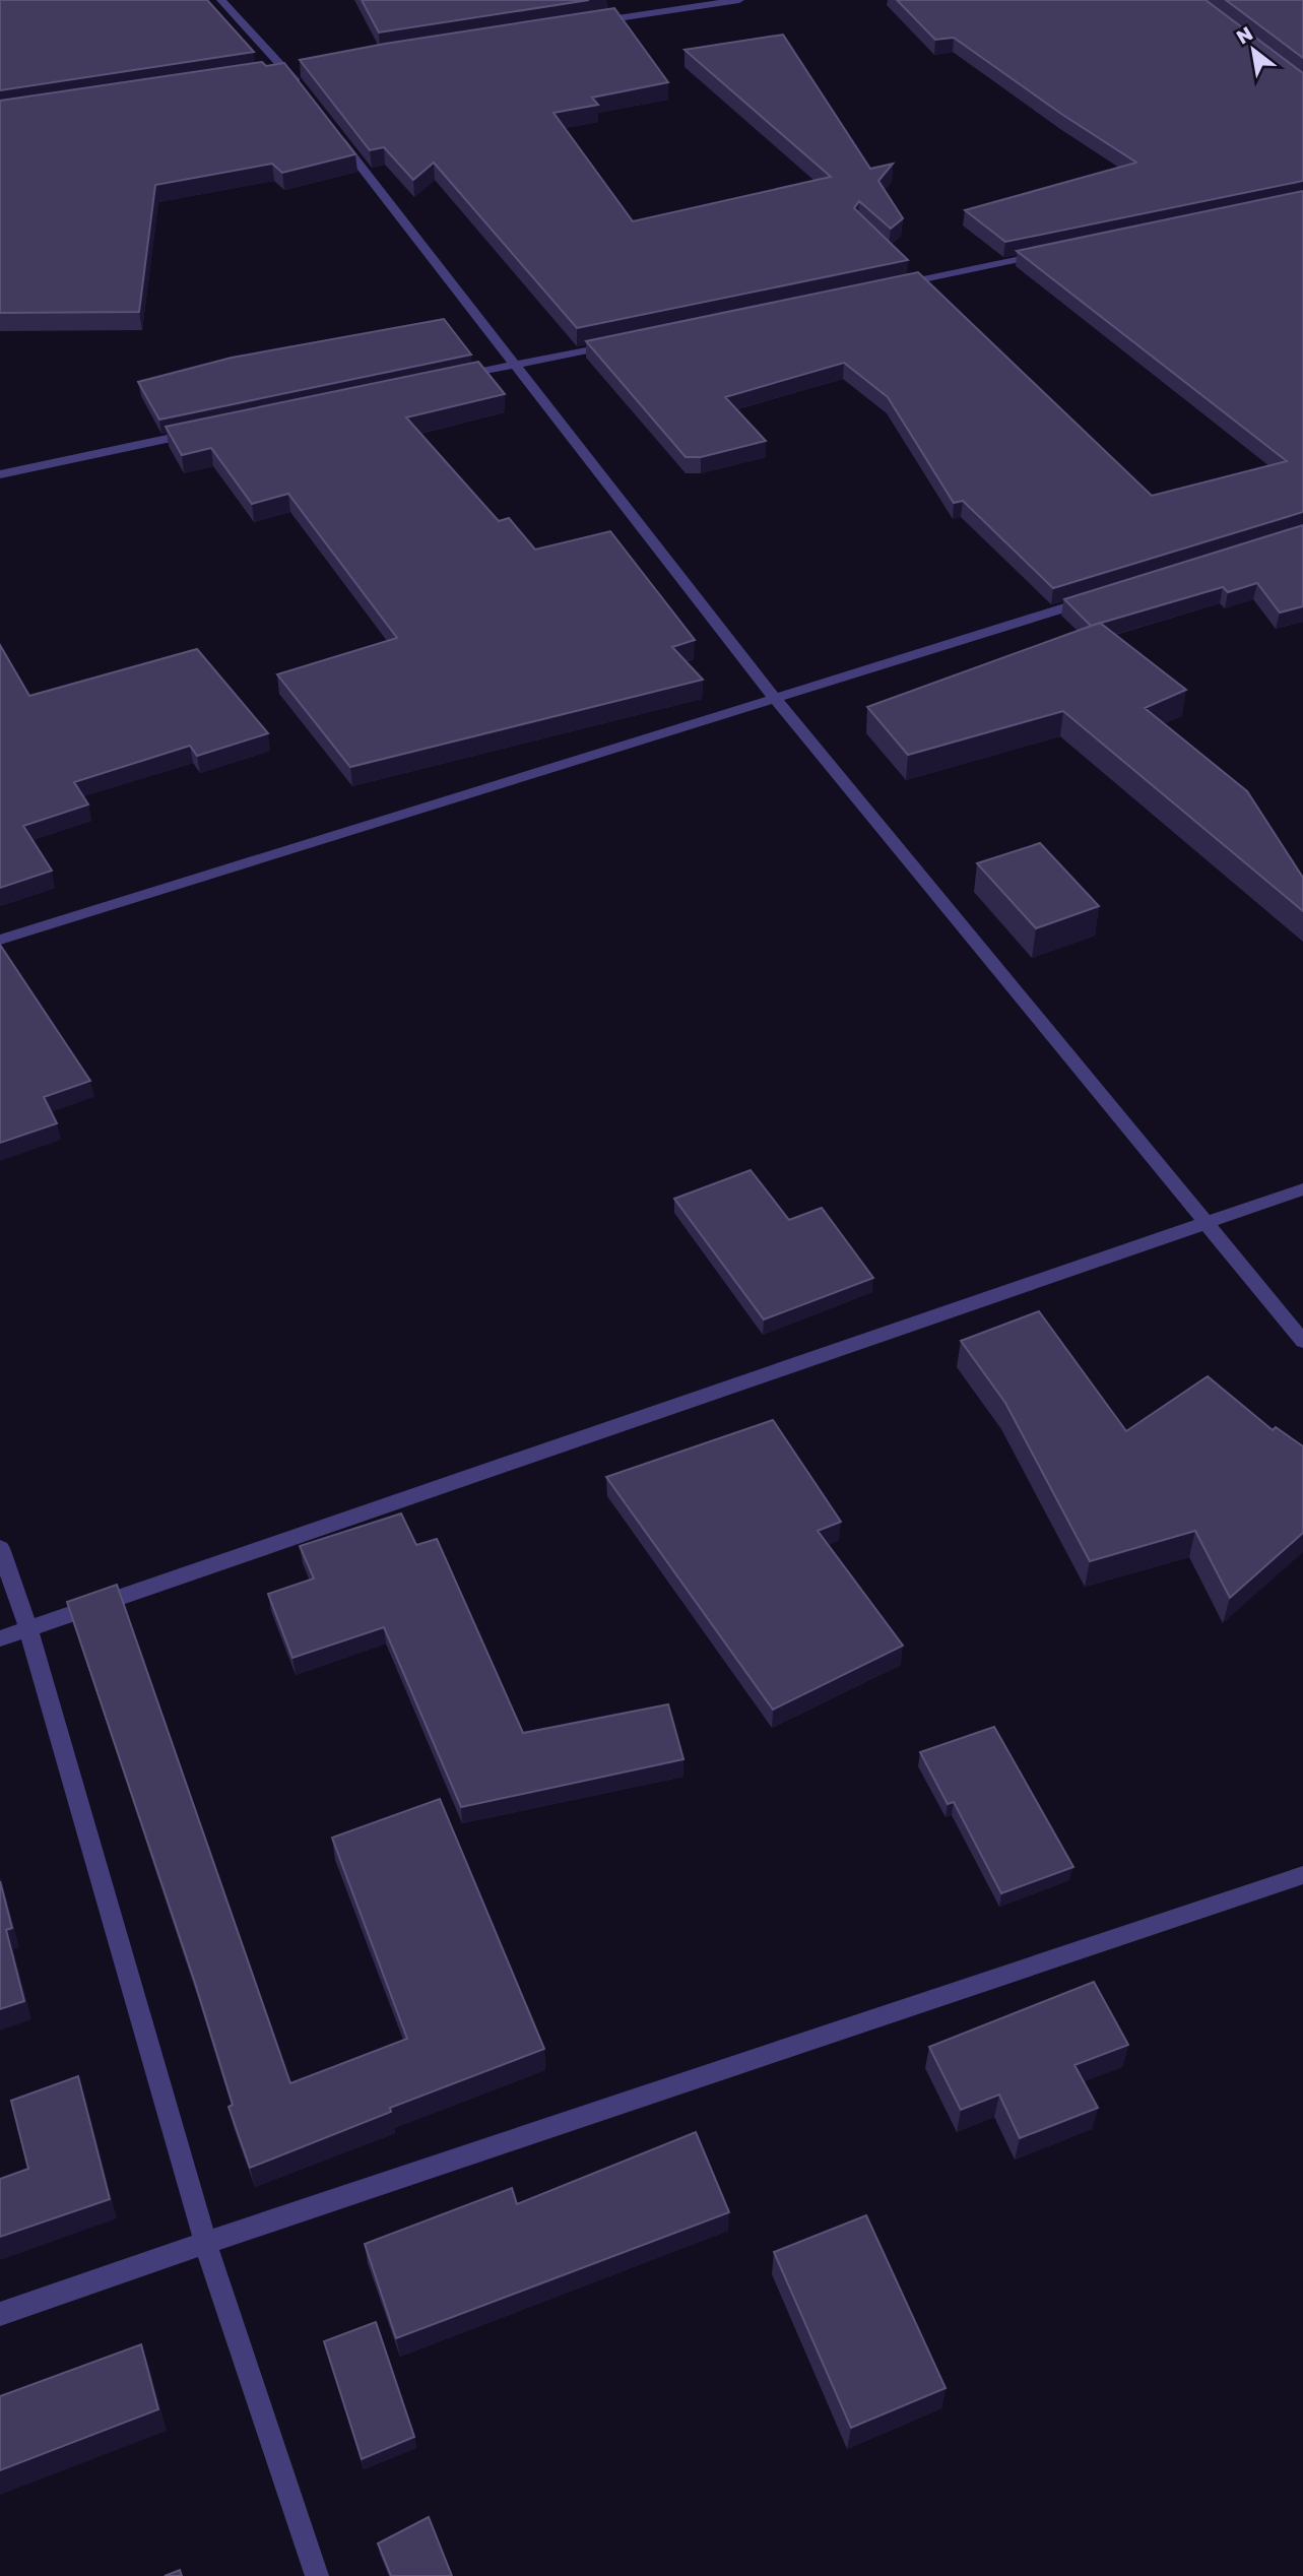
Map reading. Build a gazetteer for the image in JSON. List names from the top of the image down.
{
  "north": "top left"
}
